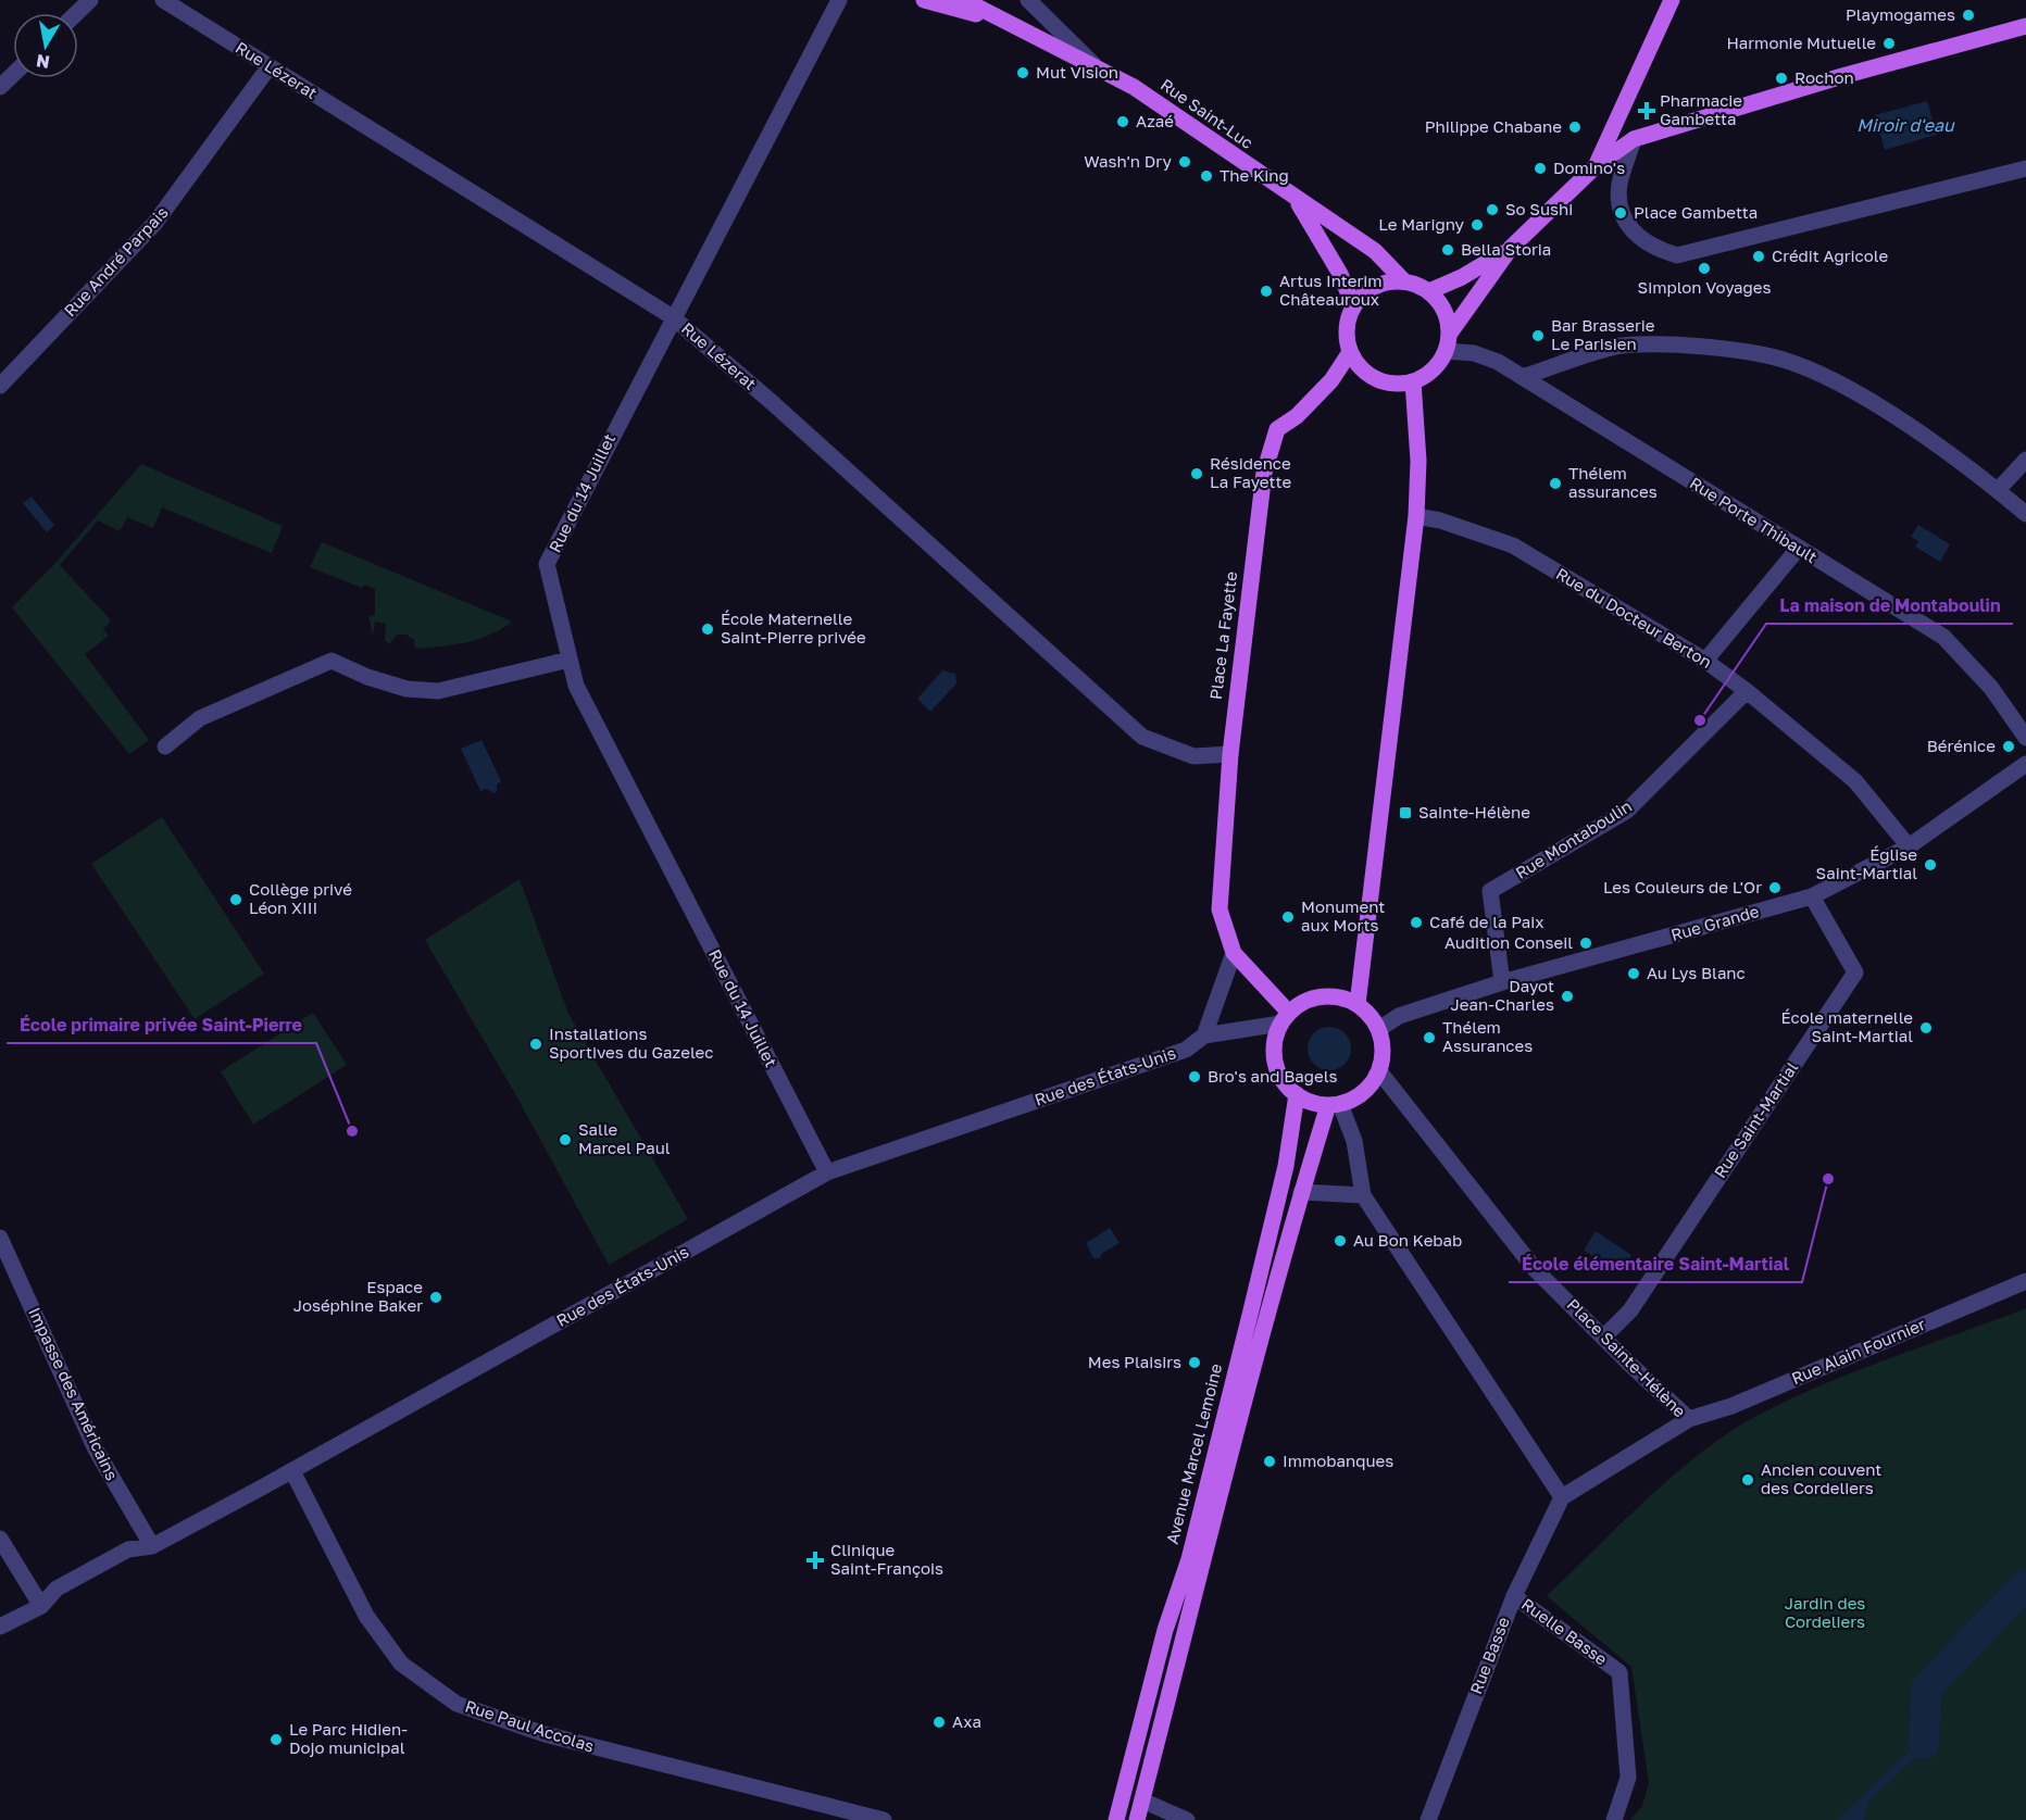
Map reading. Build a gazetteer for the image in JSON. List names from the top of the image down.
{
  "streets": {
    "main road": ["Rue Saint-Luc", "Place La Fayette", "Avenue Marcel Lemoine"],
    "street": [
      "Rue Lézerat",
      "Rue André Parpais",
      "Rue du 14 Juillet",
      "Rue Porte Thibault",
      "Rue du Docteur Berton",
      "Rue Montaboulin",
      "Rue Grande",
      "Rue des États-Unis",
      "Rue Saint-Martial",
      "Rue Alain Fournier",
      "Place Sainte-Hélène",
      "Impasse des Américains",
      "Ruelle Basse",
      "Rue Basse",
      "Rue Paul Accolas"
    ]
  },
  "crossings": [
    ["Rue Lézerat", "Rue André Parpais"],
    ["Rue Lézerat", "Rue du 14 Juillet"],
    ["Rue Lézerat", "Place La Fayette"],
    ["Rue Saint-Luc", "Rue Porte Thibault"],
    ["Rue Saint-Luc", "Place La Fayette"],
    ["Rue du 14 Juillet", "Rue des États-Unis"],
    ["Rue Porte Thibault", "Place La Fayette"],
    ["Rue du Docteur Berton", "Rue Montaboulin"],
    ["Rue du Docteur Berton", "Rue Grande"],
    ["Place La Fayette", "Rue Grande"],
    ["Place La Fayette", "Rue des États-Unis"],
    ["Place La Fayette", "Place Sainte-Hélène"],
    ["Place La Fayette", "Avenue Marcel Lemoine"],
    ["Rue Montaboulin", "Rue Grande"],
    ["Rue Grande", "Rue des États-Unis"],
    ["Rue Grande", "Rue Saint-Martial"],
    ["Rue Grande", "Place Sainte-Hélène"],
    ["Rue Grande", "Avenue Marcel Lemoine"],
    ["Rue des États-Unis", "Place Sainte-Hélène"],
    ["Rue des États-Unis", "Impasse des Américains"],
    ["Rue des États-Unis", "Avenue Marcel Lemoine"],
    ["Rue des États-Unis", "Rue Paul Accolas"],
    ["Rue Saint-Martial", "Place Sainte-Hélène"],
    ["Rue Alain Fournier", "Place Sainte-Hélène"],
    ["Place Sainte-Hélène", "Avenue Marcel Lemoine"],
    ["Place Sainte-Hélène", "Rue Basse"],
    ["Ruelle Basse", "Rue Basse"]
  ],
  "water": ["Miroir d'eau"],
  "parks": ["Jardin des Cordeliers"],
  "places": {
    "other": [
      "Playmogames",
      "Harmonie Mutuelle",
      "Mut Vision",
      "Rochon",
      "Azaé",
      "Philippe Chabane",
      "Wash'n Dry",
      "Domino's",
      "The King",
      "So Sushi",
      "Place Gambetta",
      "Le Marigny",
      "Bella Storia",
      "Crédit Agricole",
      "Simplon Voyages",
      "Artus Interim Châteauroux",
      "Bar Brasserie Le Parisien",
      "Résidence La Fayette",
      "Thélem assurances",
      "École Maternelle Saint-Pierre privée",
      "La maison de Montaboulin",
      "Bérénice",
      "Église Saint-Martial",
      "Les Couleurs de L'Or",
      "Collège privé Léon XIII",
      "Monument aux Morts",
      "Café de la Paix",
      "Audition Conseil",
      "Au Lys Blanc",
      "Dayot Jean-Charles",
      "École maternelle Saint-Martial",
      "Thélem Assurances",
      "Installations Sportives du Gazelec",
      "Bro's and Bagels",
      "École primaire privée Saint-Pierre",
      "Salle Marcel Paul",
      "École élémentaire Saint-Martial",
      "Au Bon Kebab",
      "Espace Joséphine Baker",
      "Mes Plaisirs",
      "Immobanques",
      "Ancien couvent des Cordeliers",
      "Axa",
      "Le Parc Hidien- Dojo municipal"
    ],
    "health": ["Pharmacie Gambetta", "Clinique Saint-François"],
    "transit": ["Sainte-Hélène"]
  },
  "north": "bottom"
}
